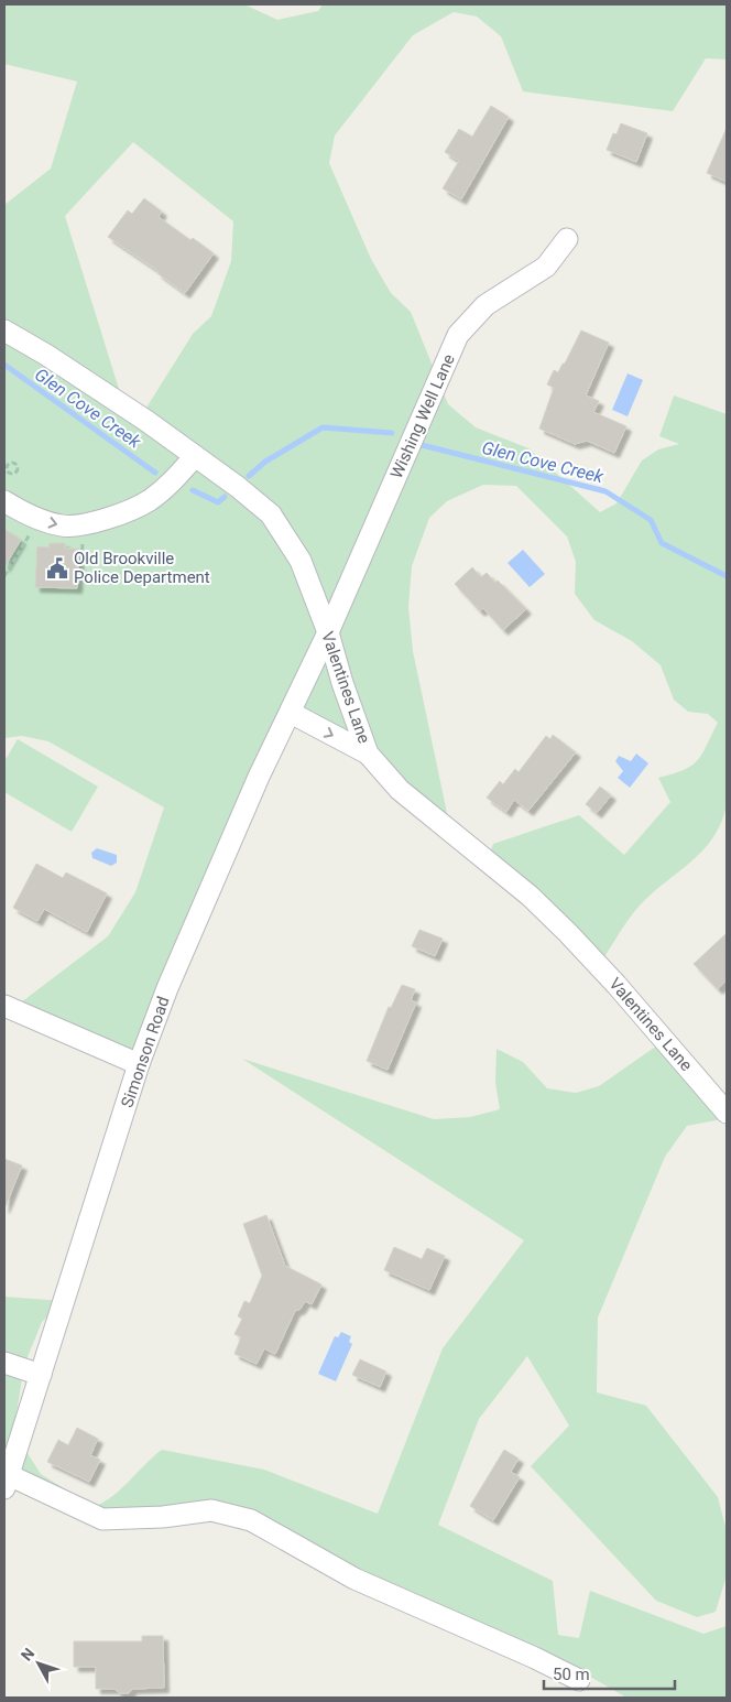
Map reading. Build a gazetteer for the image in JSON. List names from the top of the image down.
{
  "streets": {
    "street": ["Wishing Well Lane", "Valentines Lane", "Simonson Road"]
  },
  "crossings": [
    ["Wishing Well Lane", "Valentines Lane"],
    ["Wishing Well Lane", "Simonson Road"],
    ["Valentines Lane", "Simonson Road"]
  ],
  "water": ["Glen Cove Creek"],
  "places": {
    "public building": ["Old Brookville Police Department"]
  },
  "scale_bar": "50 m",
  "north": "top left"
}
